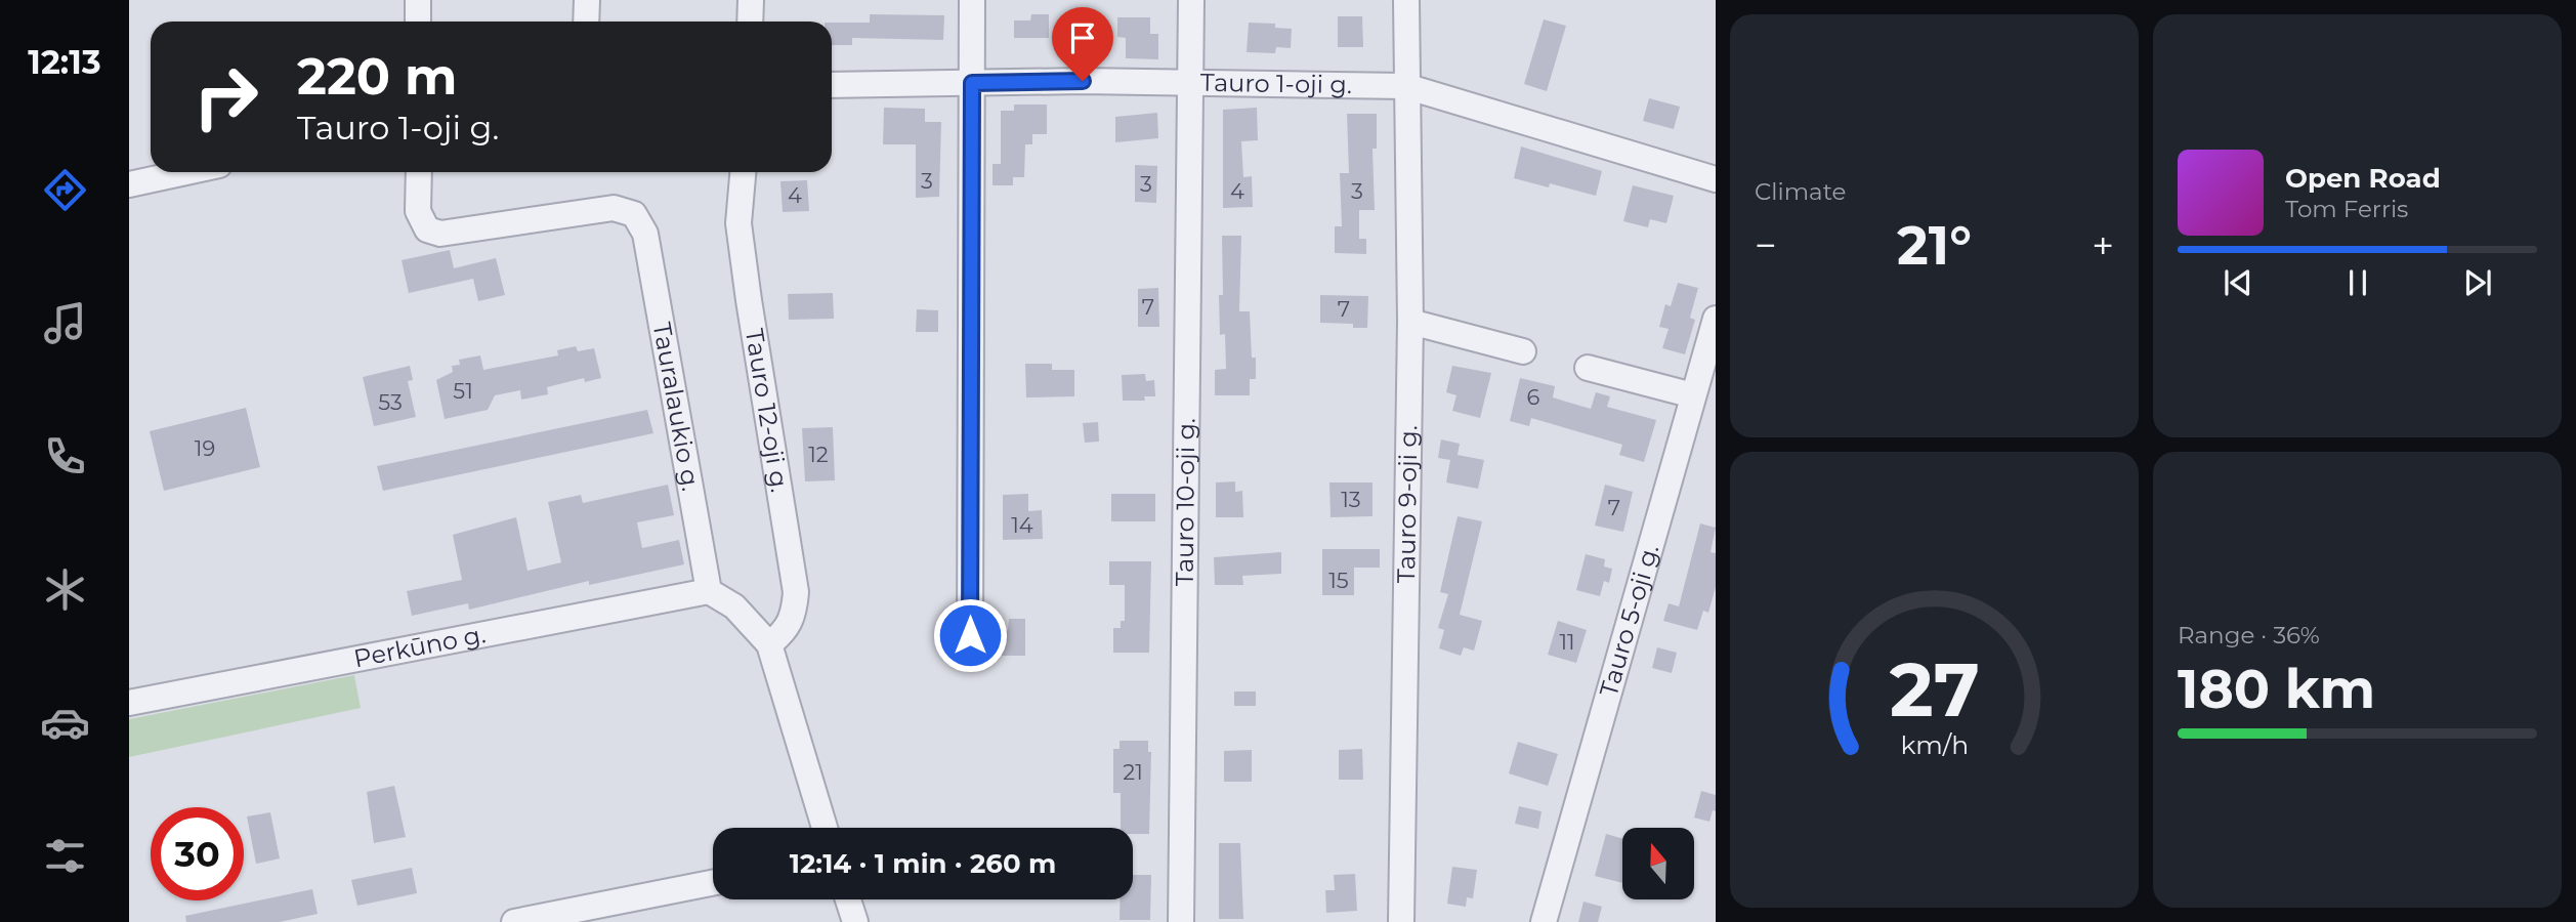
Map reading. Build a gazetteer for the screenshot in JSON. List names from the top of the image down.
{
  "streets": {
    "street": [
      "Tauro 1-oji g.",
      "Tauralaukio g.",
      "Tauro 12-oji g.",
      "Tauro 10-oji g.",
      "Tauro 9-oji g.",
      "Tauro 5-oji g.",
      "Perkūno g."
    ]
  },
  "crossings": [
    ["Tauro 1-oji g.", "Tauro 10-oji g."],
    ["Tauro 1-oji g.", "Tauro 9-oji g."],
    ["Tauralaukio g.", "Perkūno g."]
  ],
  "house_numbers": [
    "3",
    "3",
    "4",
    "3",
    "4",
    "7",
    "7",
    "51",
    "6",
    "53",
    "19",
    "12",
    "13",
    "7",
    "14",
    "15",
    "11",
    "21"
  ],
  "north": "top",
  "page": {
    "tabs": "12:13",
    "tile": [
      "Climate",
      ["Range · 36%", "180 km"]
    ],
    "turn": ["220 m", "Tauro 1-oji g."],
    "song": ["Open Road", "Tom Ferris"],
    "heat": ["−", "21°", "+"],
    "limit": "30",
    "trip": "12:14 · 1 min · 260 m",
    "gauge": ["27", "km/h"]
  }
}
